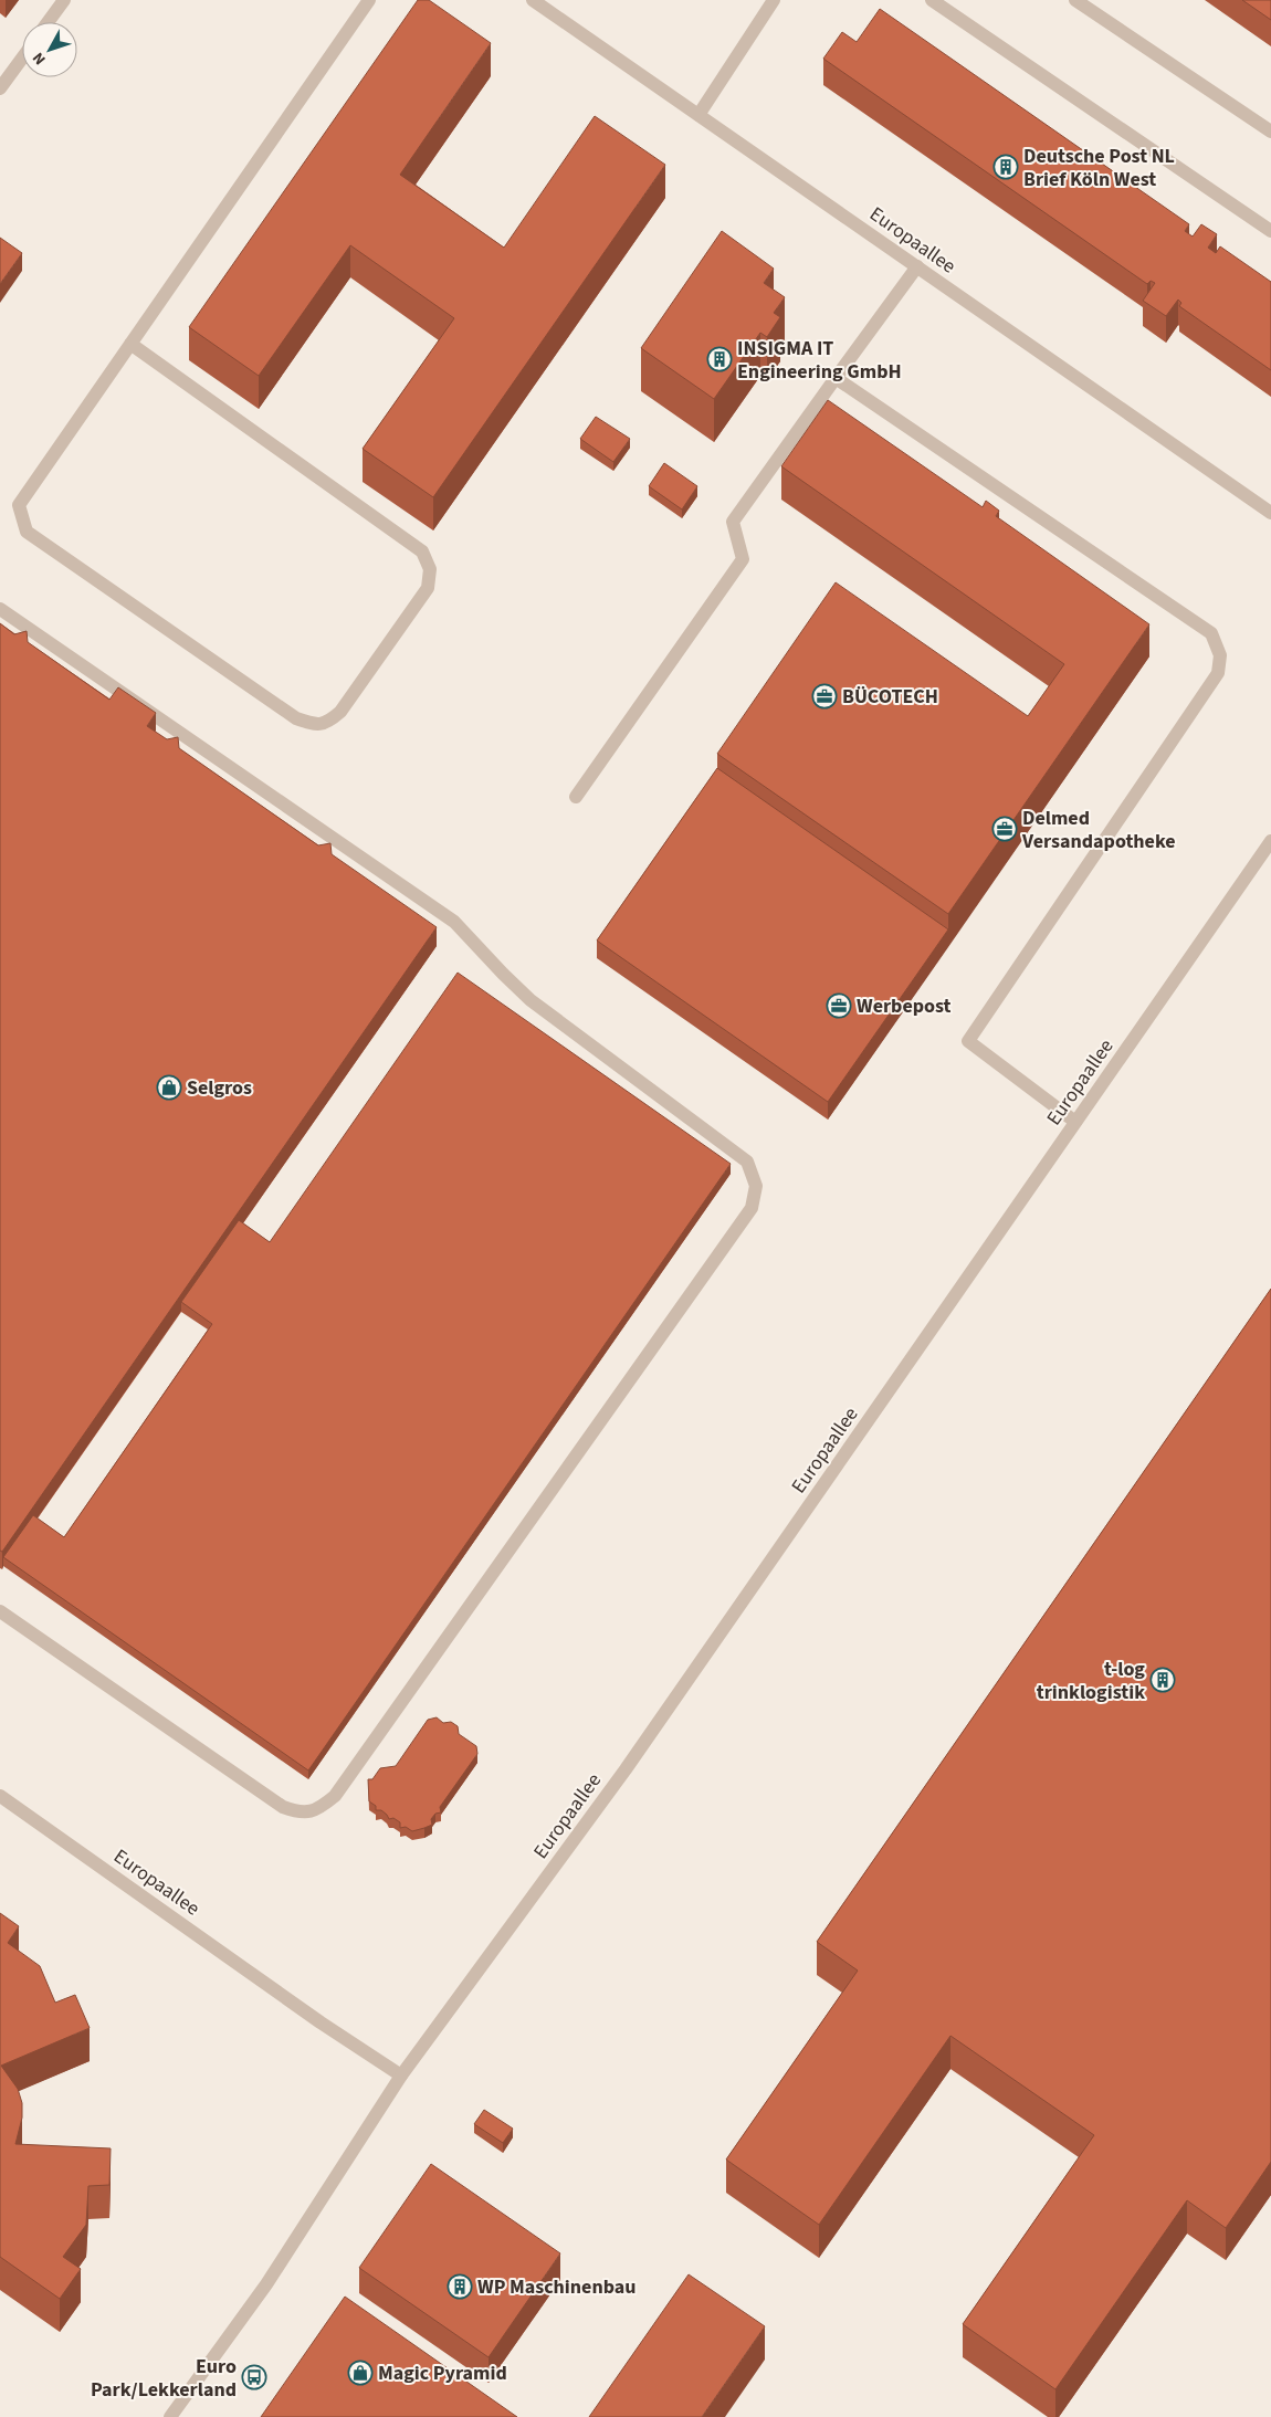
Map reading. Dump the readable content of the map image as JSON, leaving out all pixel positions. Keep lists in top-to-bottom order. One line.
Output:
{"streets":{"street":["Europaallee"]},"places":{"building":["Deutsche Post NL Brief Köln West","INSIGMA IT Engineering GmbH","t-log trinklogistik","WP Maschinenbau"],"office":["BÜCOTECH","Delmed Versandapotheke","Werbepost"],"shop":["Selgros","Magic Pyramid"],"bus stop":["Euro Park/Lekkerland"]},"north":"bottom left"}
